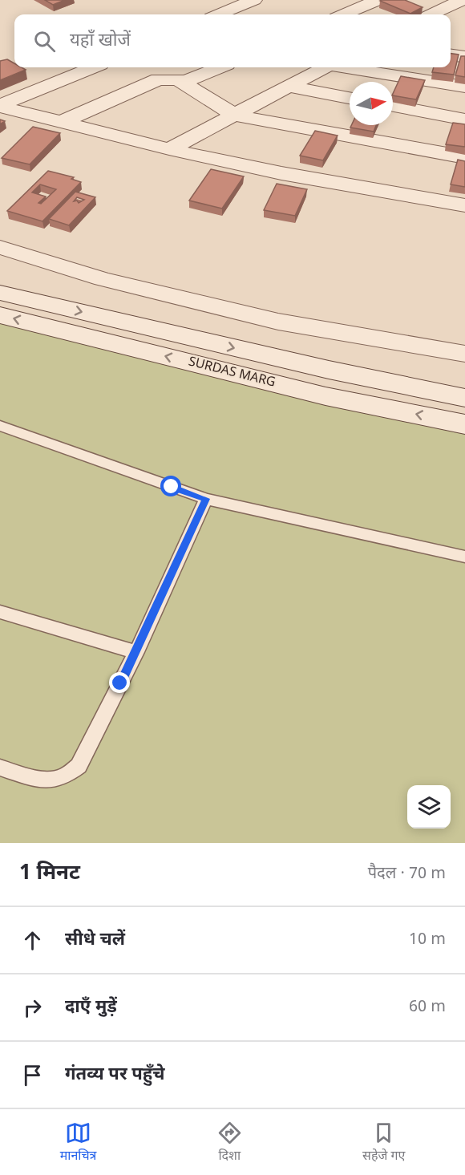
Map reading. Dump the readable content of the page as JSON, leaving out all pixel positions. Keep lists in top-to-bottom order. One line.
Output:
{"streets":{"street":["SURDAS MARG"]},"north":"right","page":{"search":"यहाँ खोजें","heading":["1 मिनट","पैदल · 70 m"],"list":[["सीधे चलें","10 m"],["दाएँ मुड़ें","60 m"],"गंतव्य पर पहुँचे"],"nav":["मानचित्र","दिशा","सहेजे गए"]}}
